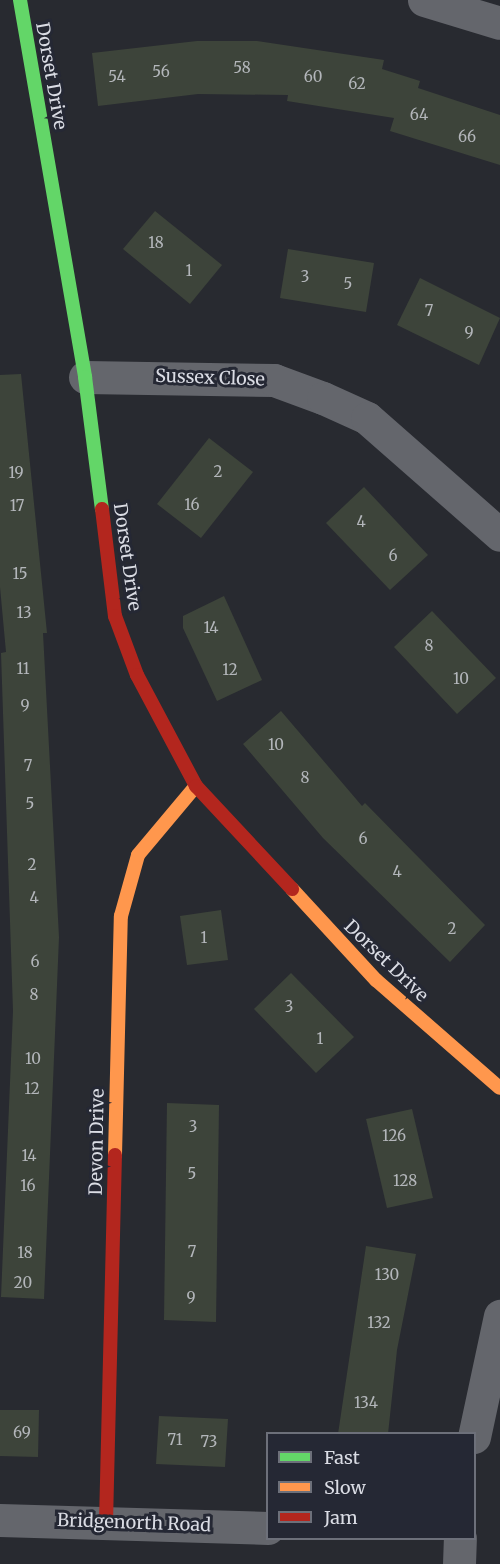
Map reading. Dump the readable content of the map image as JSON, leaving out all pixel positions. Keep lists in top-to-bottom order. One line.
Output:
{"streets":{"street":["Dorset Drive","Sussex Close","Devon Drive","Bridgenorth Road"]},"crossings":[["Dorset Drive","Sussex Close"],["Dorset Drive","Devon Drive"],["Devon Drive","Bridgenorth Road"]],"house_numbers":["58","56","54","60","62","64","66","18","1","3","5","7","9","2","19","16","17","4","6","15","13","14","8","11","12","10","9","10","7","8","5","6","2","4","4","2","1","6","8","3","1","10","12","3","126","14","5","128","16","7","18","130","20","9","132","134","69","71","73"],"legend":["Fast","Slow","Jam"]}
